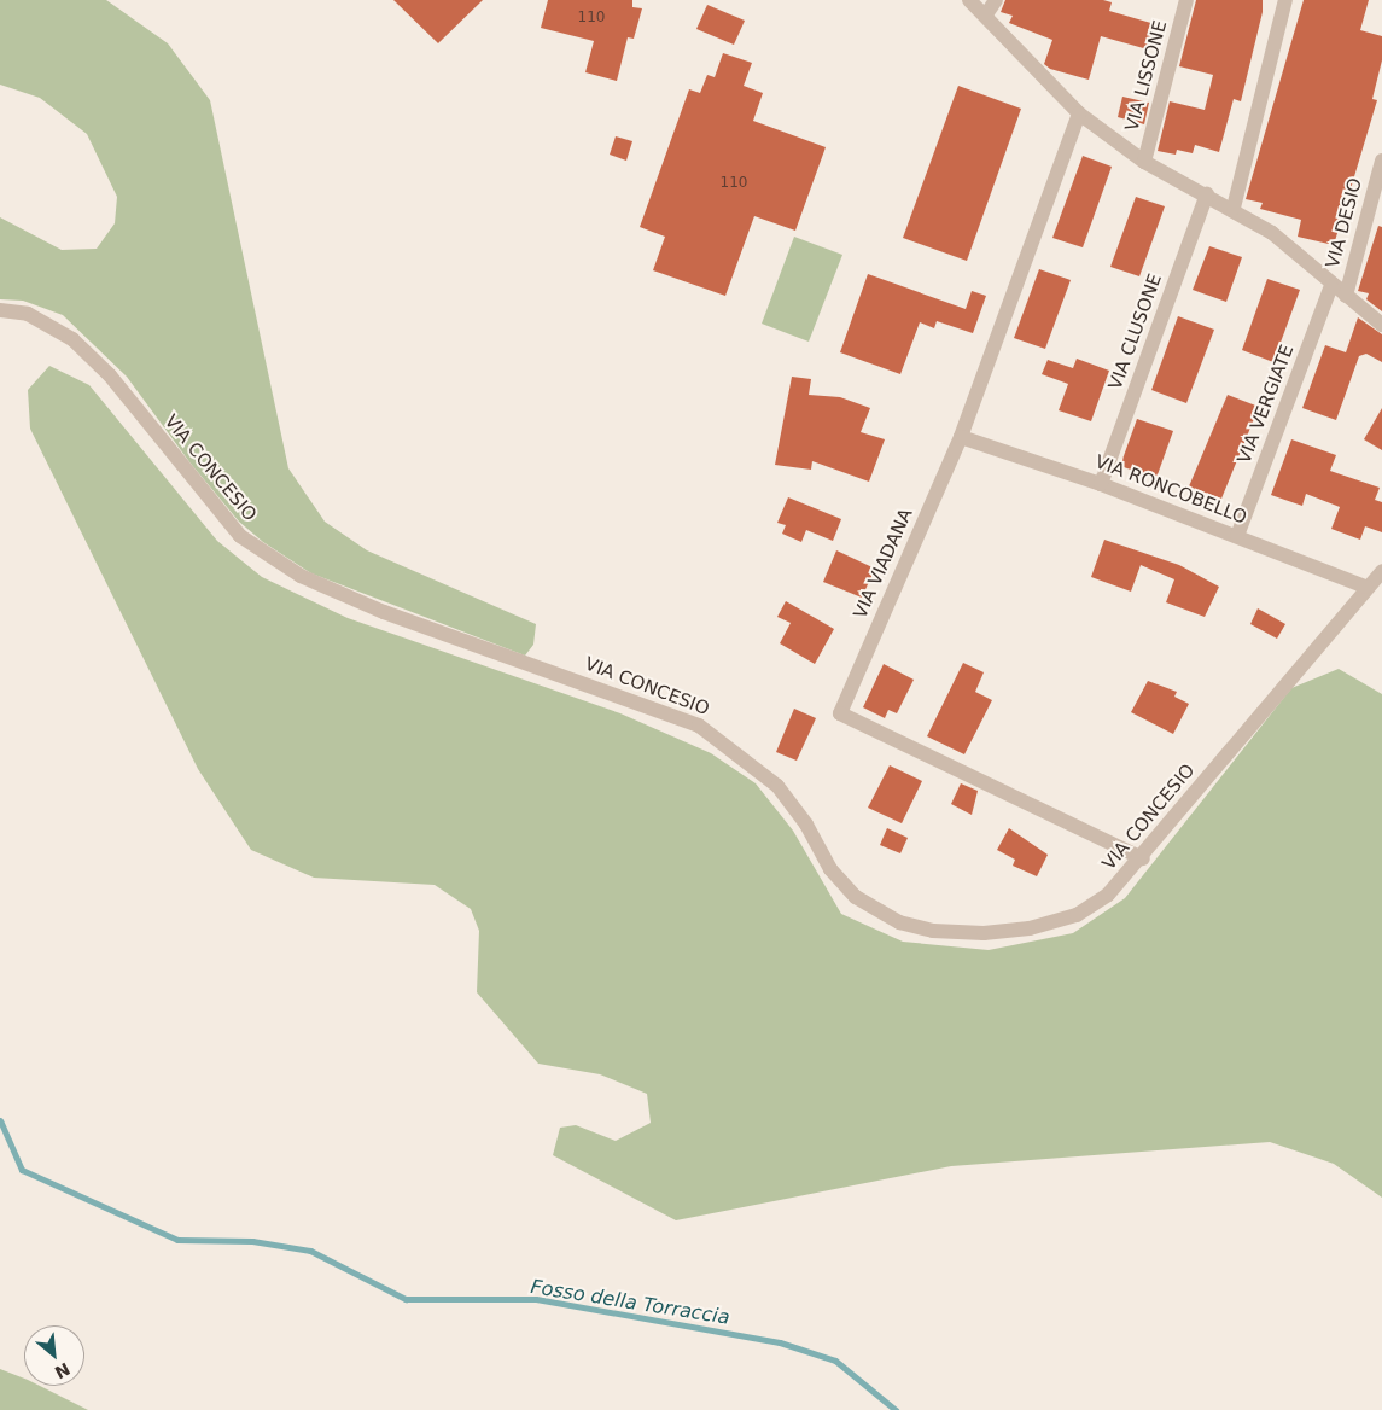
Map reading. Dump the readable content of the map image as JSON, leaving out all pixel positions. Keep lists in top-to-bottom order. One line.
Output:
{"streets":{"street":["VIA LISSONE","VIA DESIO","VIA CLUSONE","VIA VERGIATE","VIA CONCESIO","VIA RONCOBELLO","VIA VIADANA"]},"crossings":[["VIA CLUSONE","VIA RONCOBELLO"],["VIA VERGIATE","VIA RONCOBELLO"],["VIA CONCESIO","VIA RONCOBELLO"],["VIA CONCESIO","VIA VIADANA"],["VIA RONCOBELLO","VIA VIADANA"]],"water":["Fosso della Torraccia"],"house_numbers":["110","110"],"north":"bottom right"}
